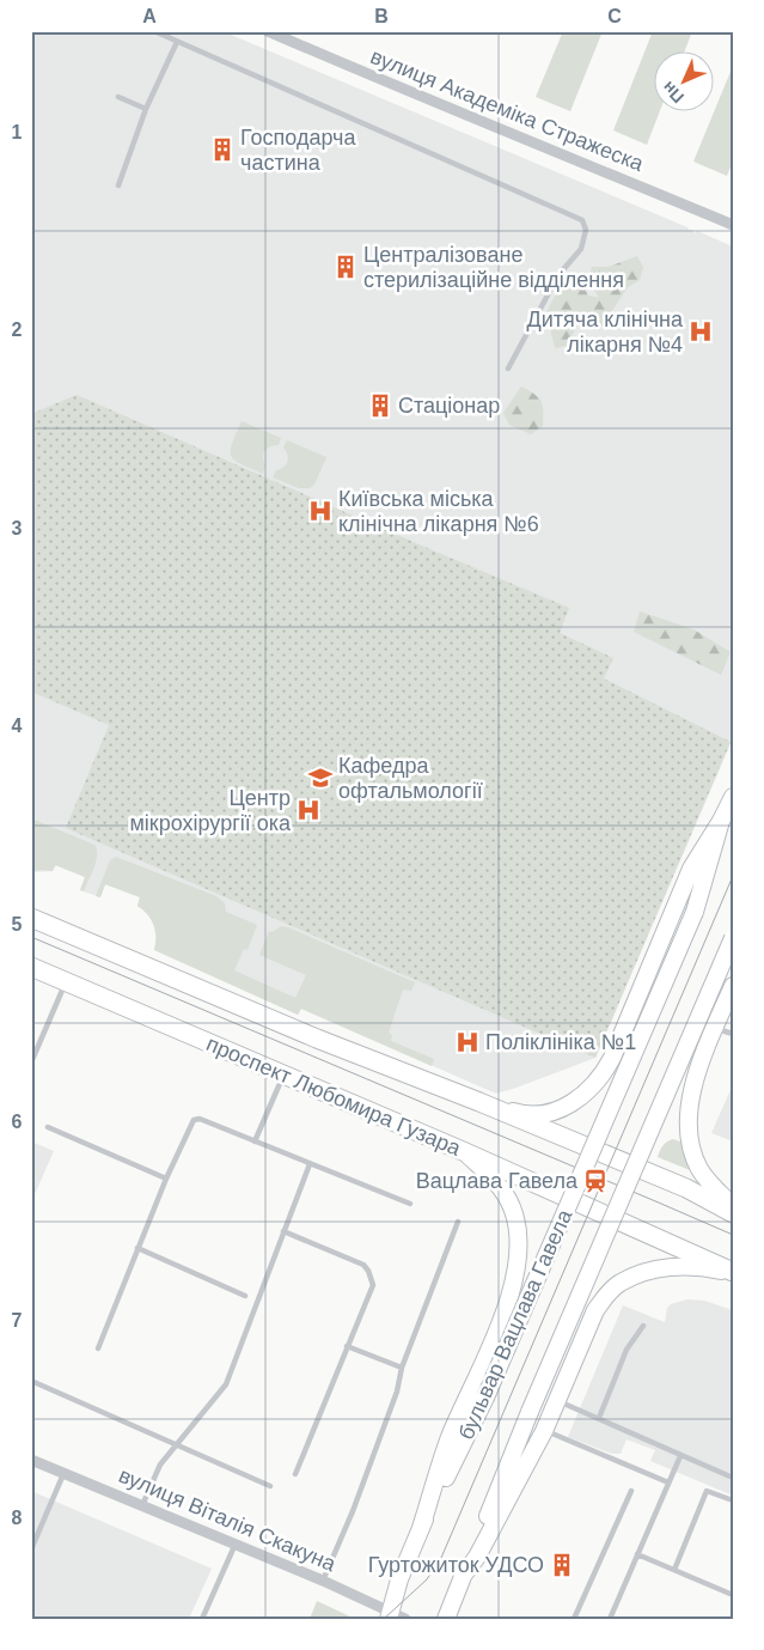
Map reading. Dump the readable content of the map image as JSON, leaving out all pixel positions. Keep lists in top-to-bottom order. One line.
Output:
{"streets":{"main road":["проспект Любомира Гузара","бульвар Вацлава Гавела"],"street":["вулиця Академіка Стражеска","вулиця Віталія Скакуна"]},"crossings":[["бульвар Вацлава Гавела","вулиця Віталія Скакуна"]],"places":{"building":["Господарча частина","Централізоване стерилізаційне відділення","Стаціонар","Гуртожиток УДСО"],"hospital":["Дитяча клінічна лікарня №4","Київська міська клінічна лікарня №6","Центр мікрохірургії ока","Поліклініка №1"],"school or university":["Кафедра офтальмології"],"station":["Вацлава Гавела"]},"north":"bottom left","grid":{"columns":["A","B","C"],"rows":["1","2","3","4","5","6","7","8"]}}
